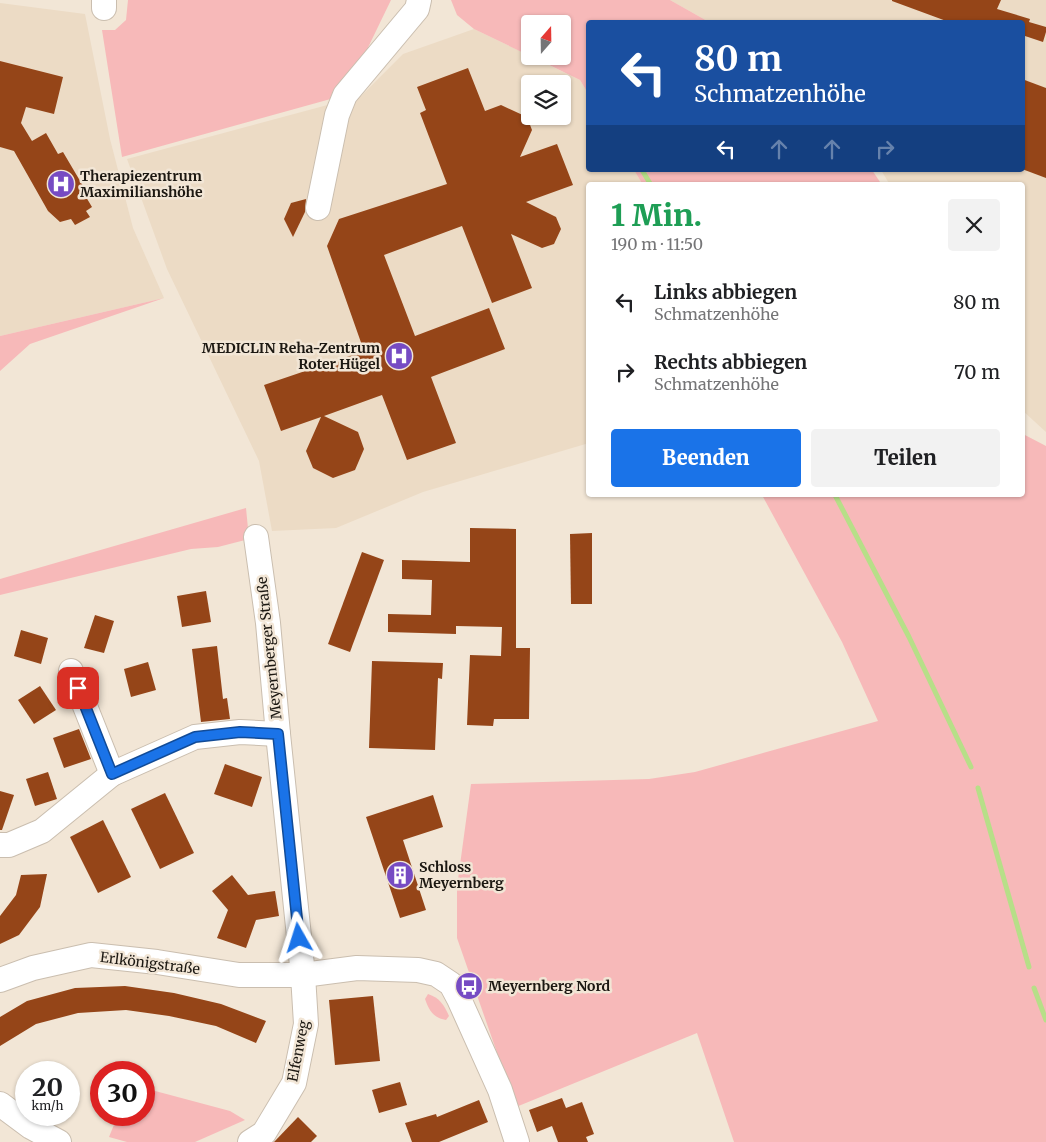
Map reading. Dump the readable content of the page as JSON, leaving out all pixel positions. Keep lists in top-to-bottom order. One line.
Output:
{"streets":{"street":["Meyernberger Straße","Erlkönigstraße","Elfenweg"]},"crossings":[["Meyernberger Straße","Erlkönigstraße"],["Meyernberger Straße","Elfenweg"],["Erlkönigstraße","Elfenweg"]],"places":{"hospital":["Therapiezentrum Maximilianshöhe","MEDICLIN Reha-Zentrum Roter Hügel"],"building":["Schloss Meyernberg"],"bus stop":["Meyernberg Nord"]},"north":"top","page":{"turn":["80 m","Schmatzenhöhe"],"heading":["1 Min.","190 m · 11:50"],"list":[{"name":"Links abbiegen","note":"Schmatzenhöhe","value":"80 m"},{"name":"Rechts abbiegen","note":"Schmatzenhöhe","value":"70 m"}],"buttons":["Beenden","Teilen"],"speed":"20 km/h","limit":"30"}}
